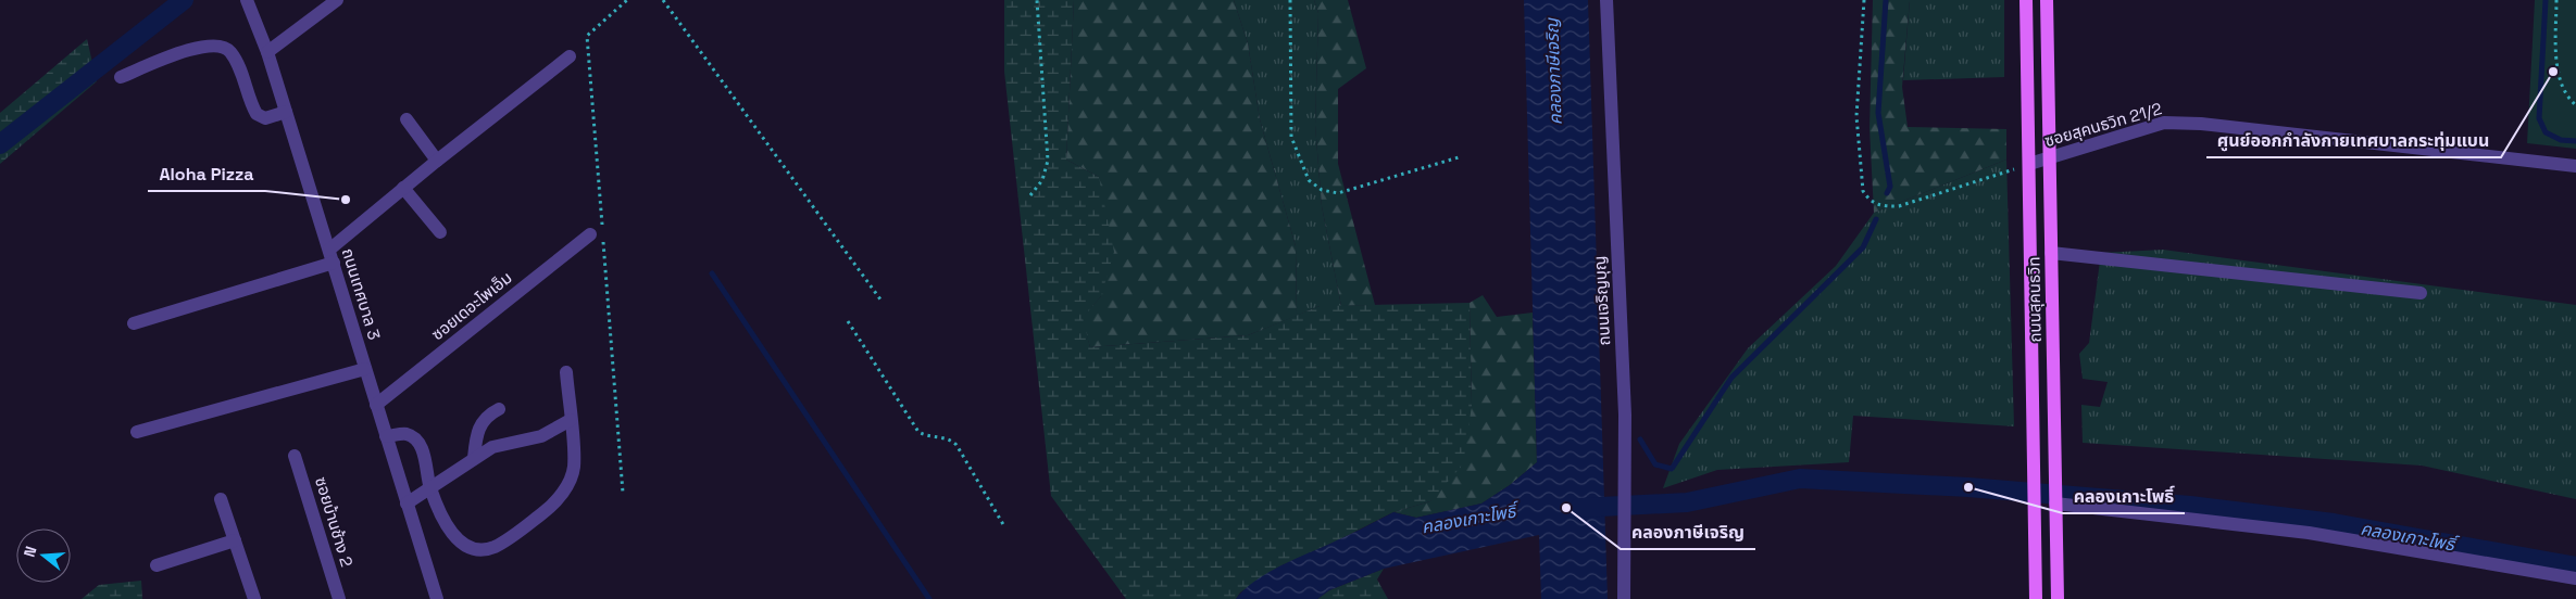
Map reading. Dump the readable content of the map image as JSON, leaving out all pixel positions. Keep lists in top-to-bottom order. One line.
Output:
{"streets":{"main road":["ถนนสุคนธวิท"],"street":["ซอยสุคนธวิท 21/2","ถนนเทศบาล 3","ถนนเจริญบุญ","ซอยเดอะโพเอ็ม","ซอยบ้านช้าง 2"]},"crossings":[["ซอยสุคนธวิท 21/2","ถนนสุคนธวิท"],["ถนนเทศบาล 3","ซอยเดอะโพเอ็ม"]],"water":["คลองภาษีเจริญ","คลองเกาะโพธิ์"],"places":["ศูนย์ออกกำลังกายเทศบาลกระทุ่มแบน","Aloha Pizza","คลองเกาะโพธิ์","คลองภาษีเจริญ"],"north":"left"}
